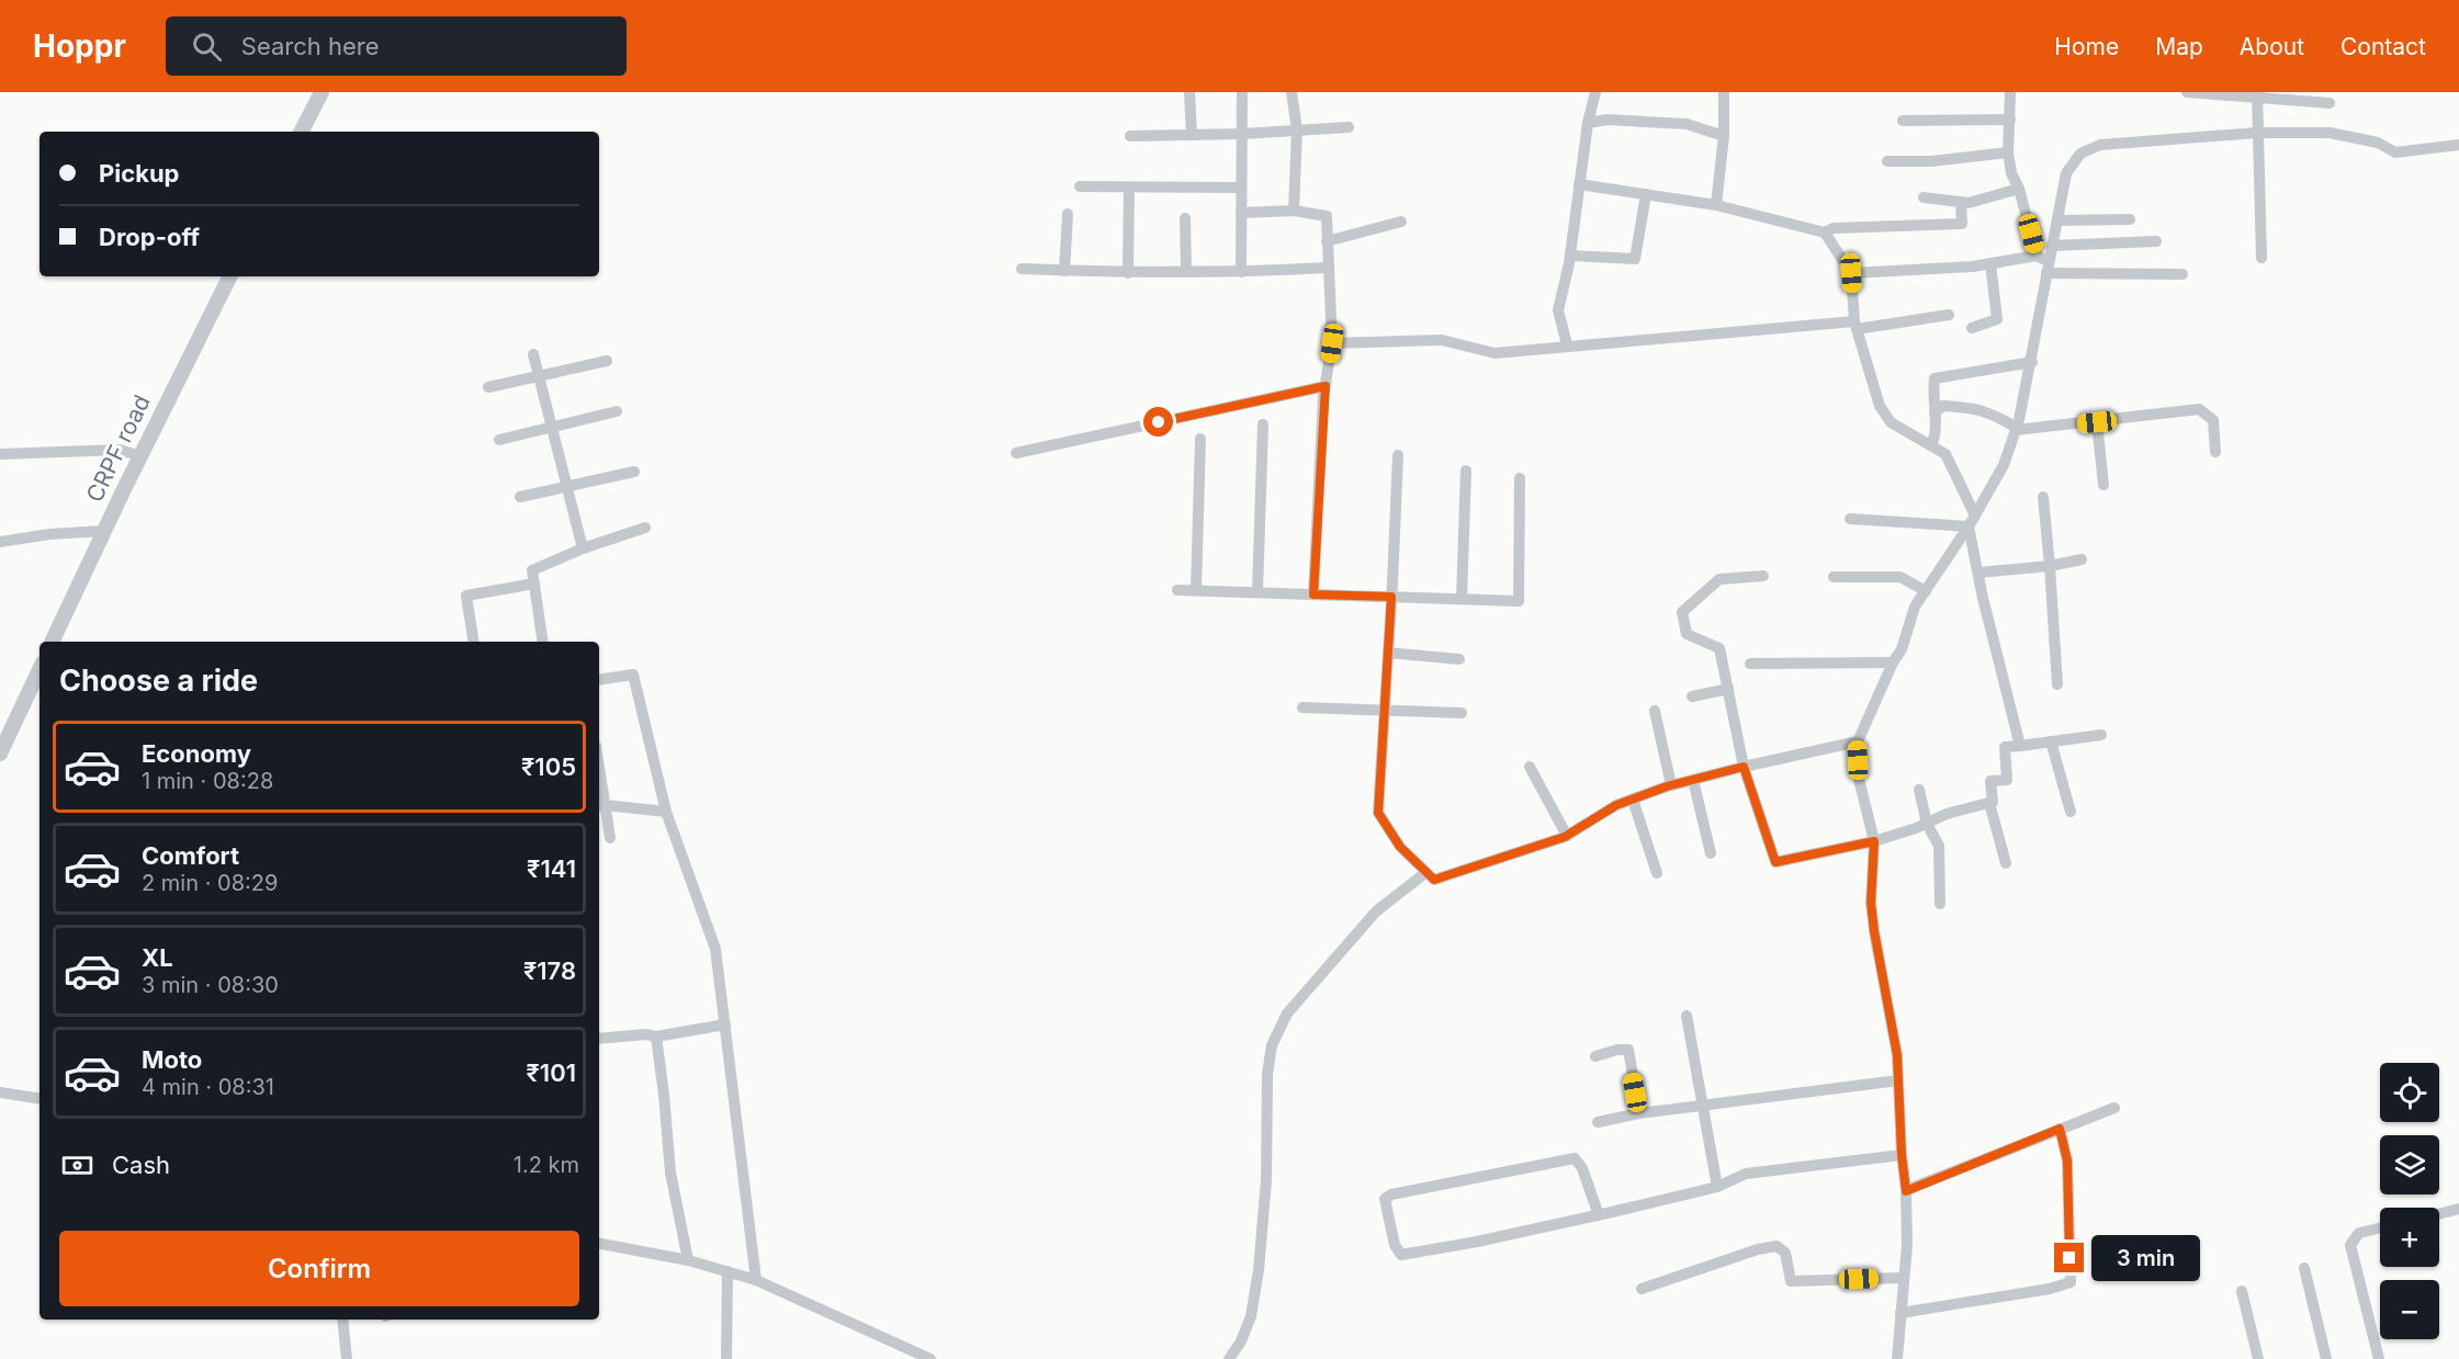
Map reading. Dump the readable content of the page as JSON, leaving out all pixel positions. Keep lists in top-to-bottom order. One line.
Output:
{"streets":{"street":["CRPF road"]},"page":{"header":"Hoppr","search":"Search here","nav":["Home","Map","About","Contact"],"banner":["Pickup","Drop-off"],"heading":"Choose a ride","list":[{"name":"Economy","note":"1 min · 08:28","value":"₹105"},{"name":"Comfort","note":"2 min · 08:29","value":"₹141"},{"name":"XL","note":"3 min · 08:30","value":"₹178"},{"name":"Moto","note":"4 min · 08:31","value":"₹101"}],"map_buttons":["+","−"],"pay":["Cash","1.2 km"],"buttons":"Confirm","bubble":"3 min"}}
